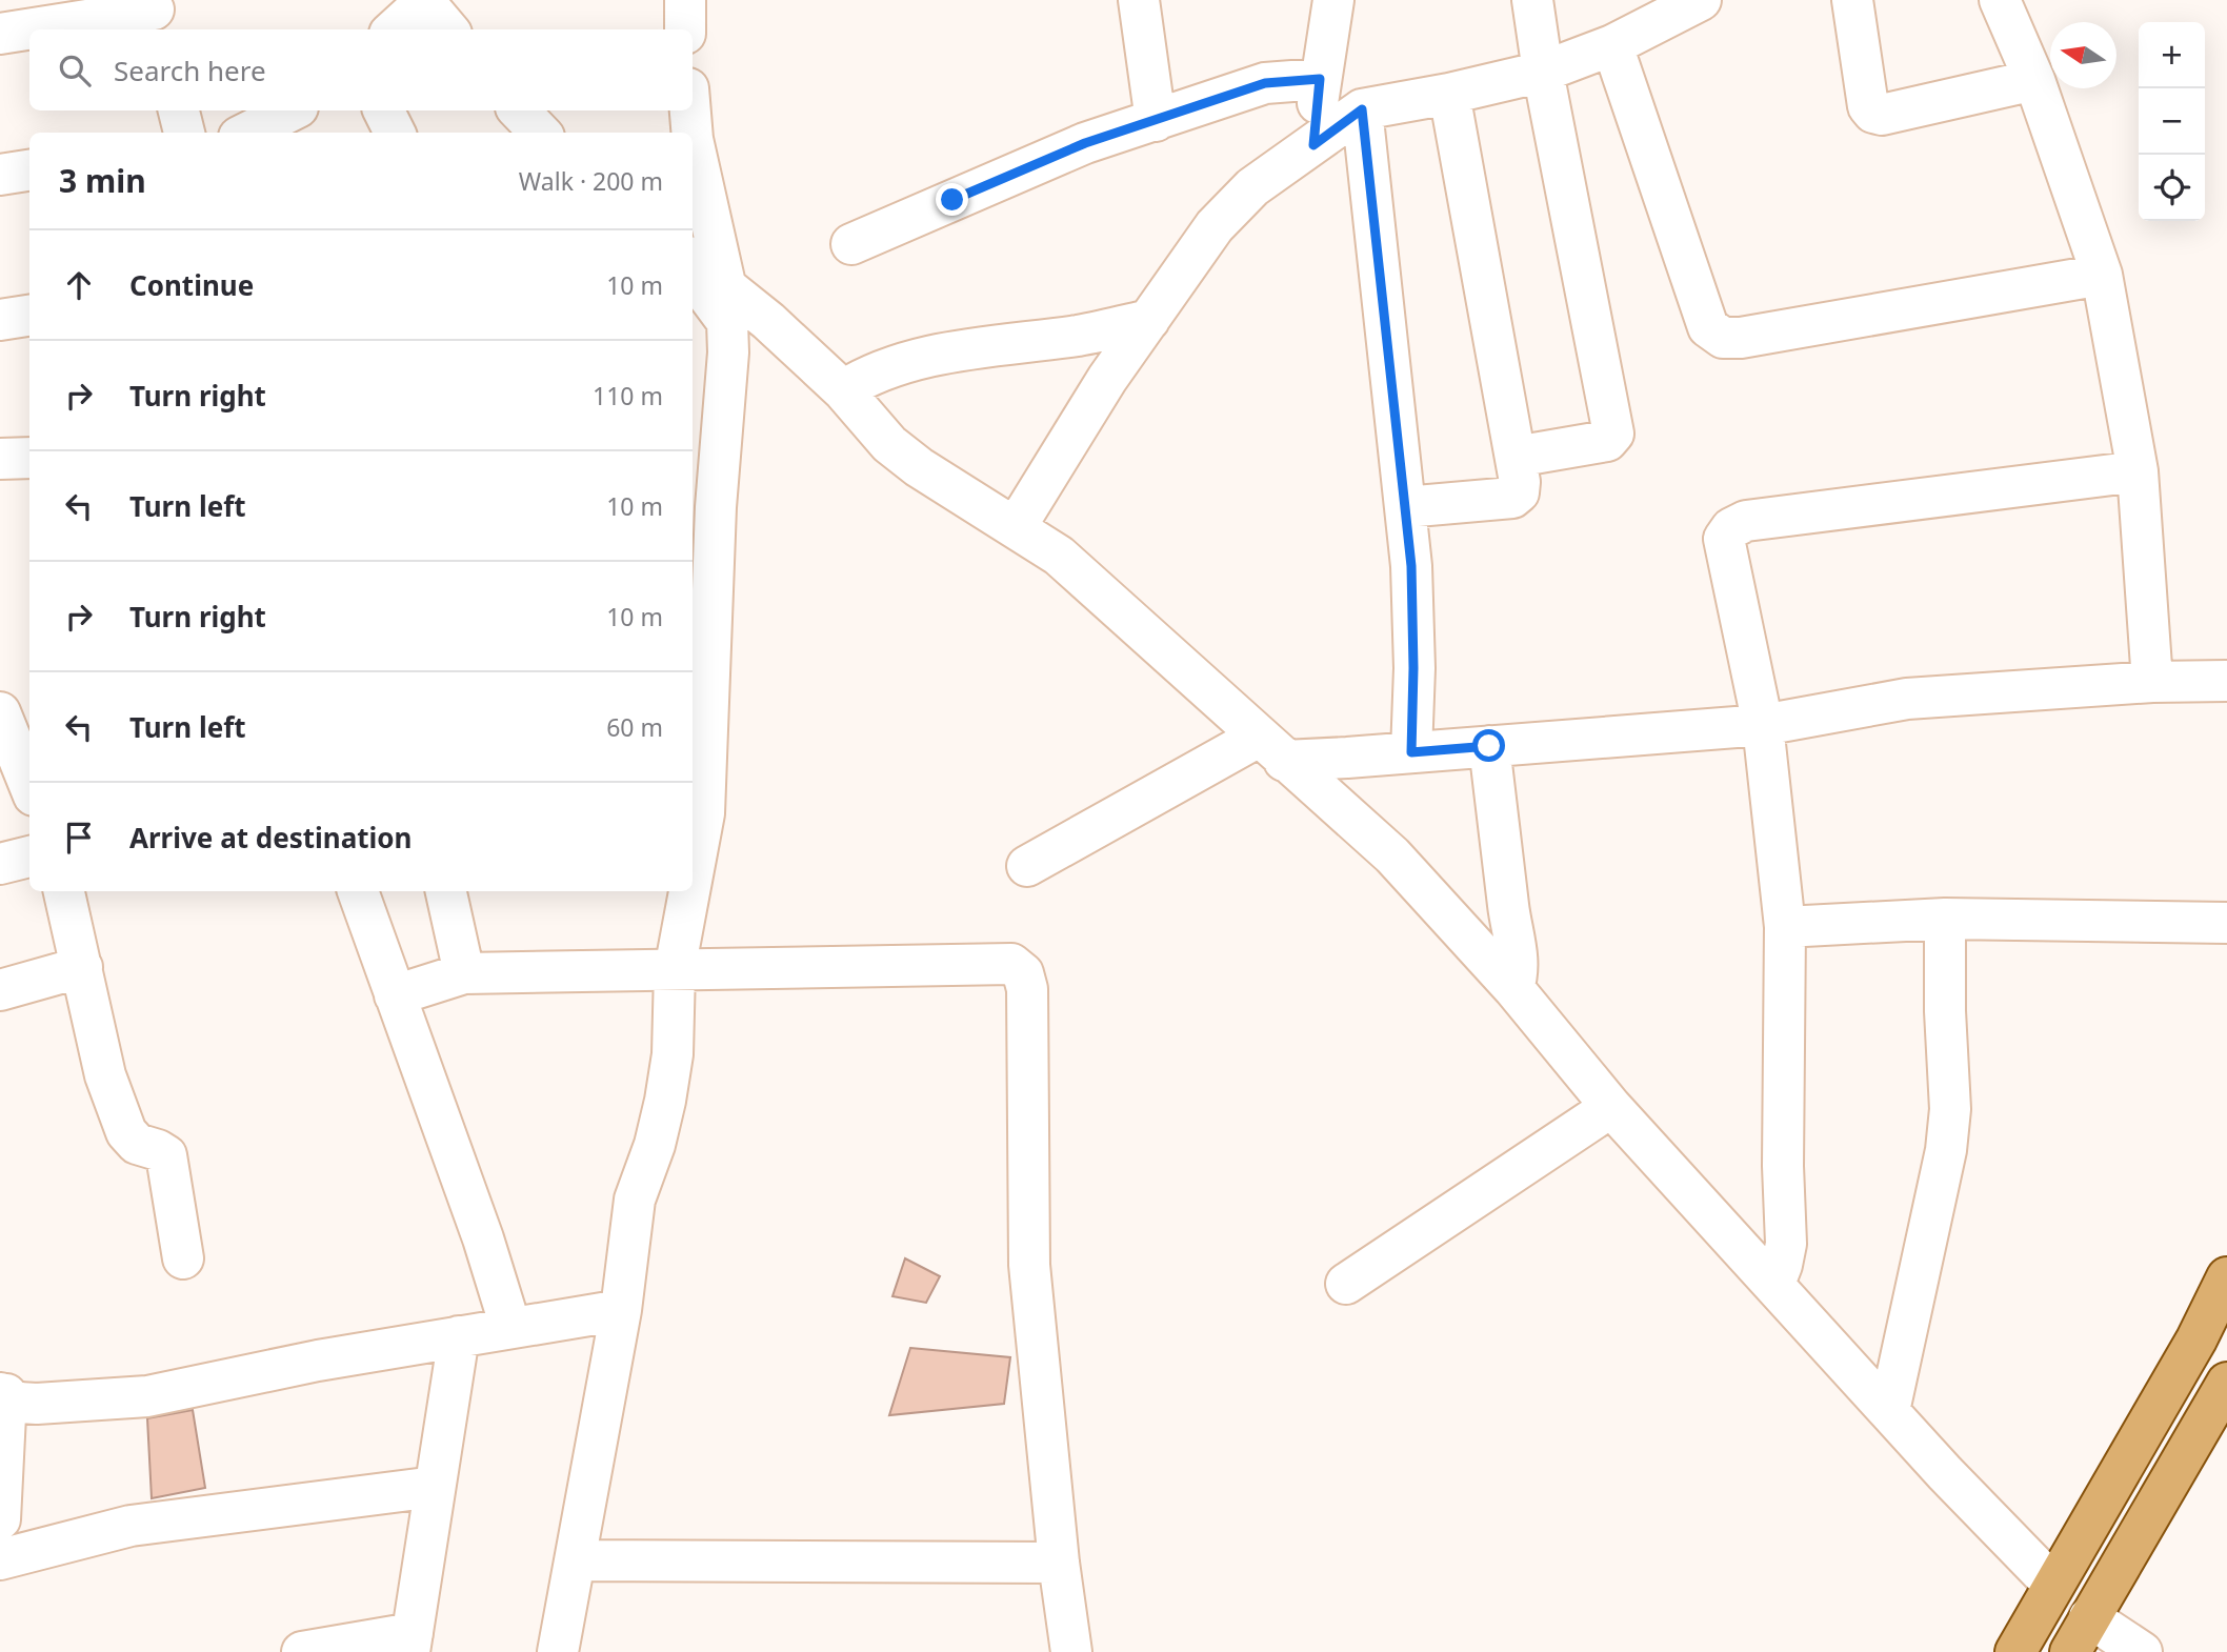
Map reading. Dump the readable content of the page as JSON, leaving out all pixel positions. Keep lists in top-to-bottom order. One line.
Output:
{"north":"left","page":{"map_buttons":["+","−"],"search":"Search here","heading":["3 min","Walk · 200 m"],"list":[["Continue","10 m"],["Turn right","110 m"],["Turn left","10 m"],["Turn right","10 m"],["Turn left","60 m"],"Arrive at destination"]}}
